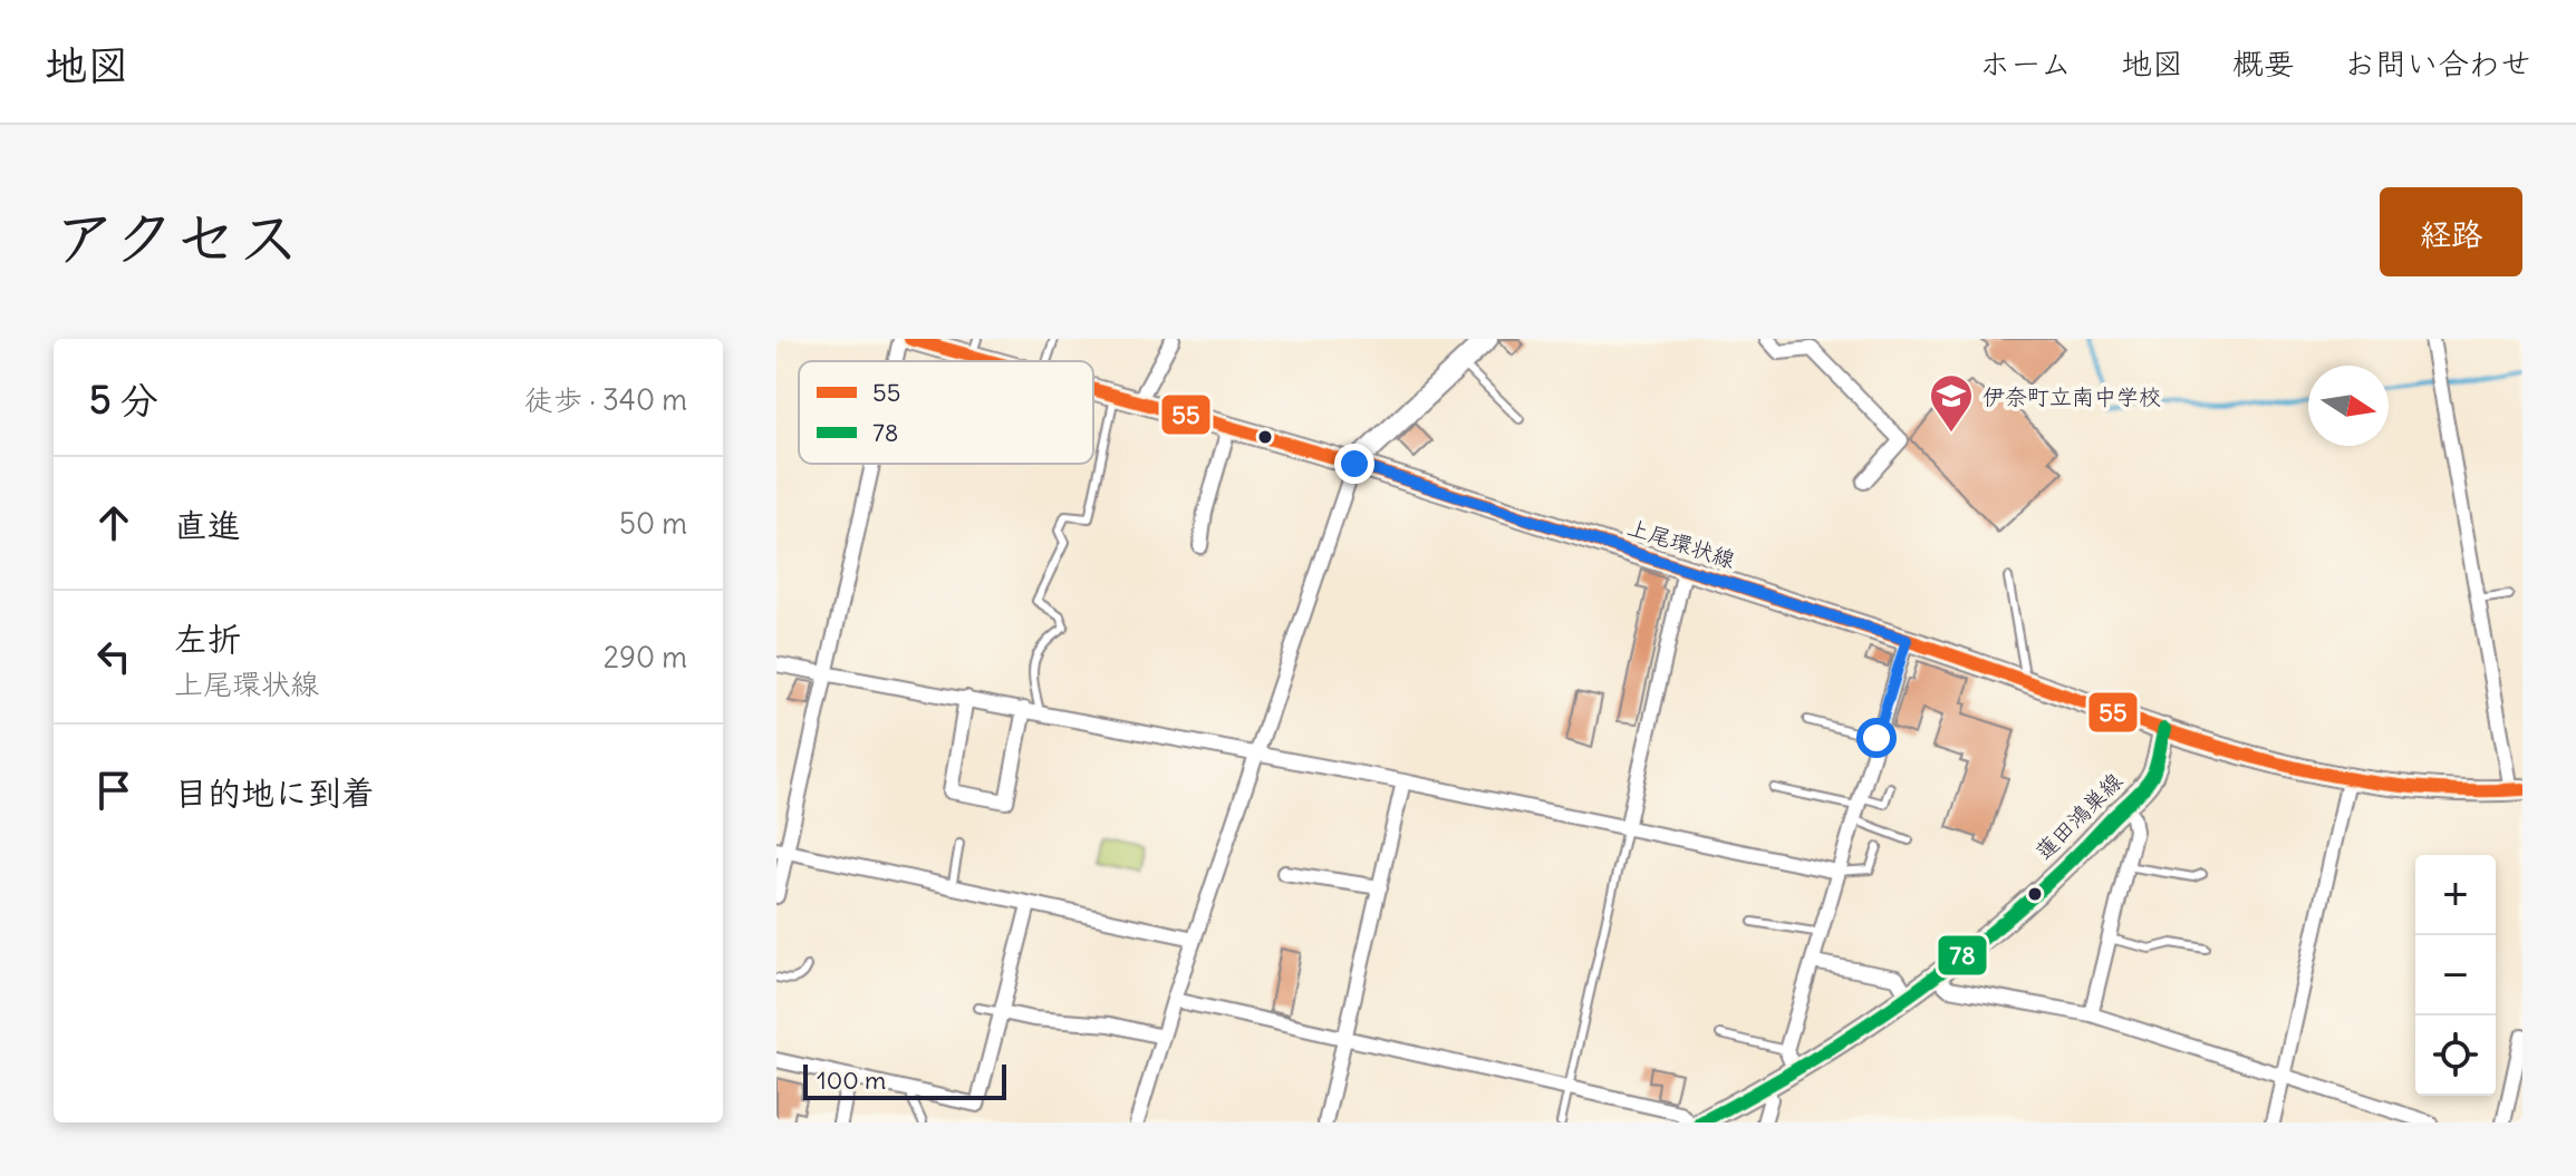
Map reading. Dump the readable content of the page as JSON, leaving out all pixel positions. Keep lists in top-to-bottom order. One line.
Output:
{"streets":{"main road":["上尾環状線","蓮田鴻巣線"]},"crossings":[["上尾環状線","蓮田鴻巣線"]],"places":{"school or university":["伊奈町立南中学校"]},"lines":["transit line 55","transit line 78"],"legend":["55","78"],"scale_bar":"100 m","north":"right","page":{"header":"地図","nav":["ホーム","地図","概要","お問い合わせ"],"title":"アクセス","buttons":"経路","heading":["5 分","徒歩 · 340 m"],"list":[["直進","50 m"],["左折","上尾環状線","290 m"],"目的地に到着"],"map_buttons":["+","−"],"scale":"100 m"}}
